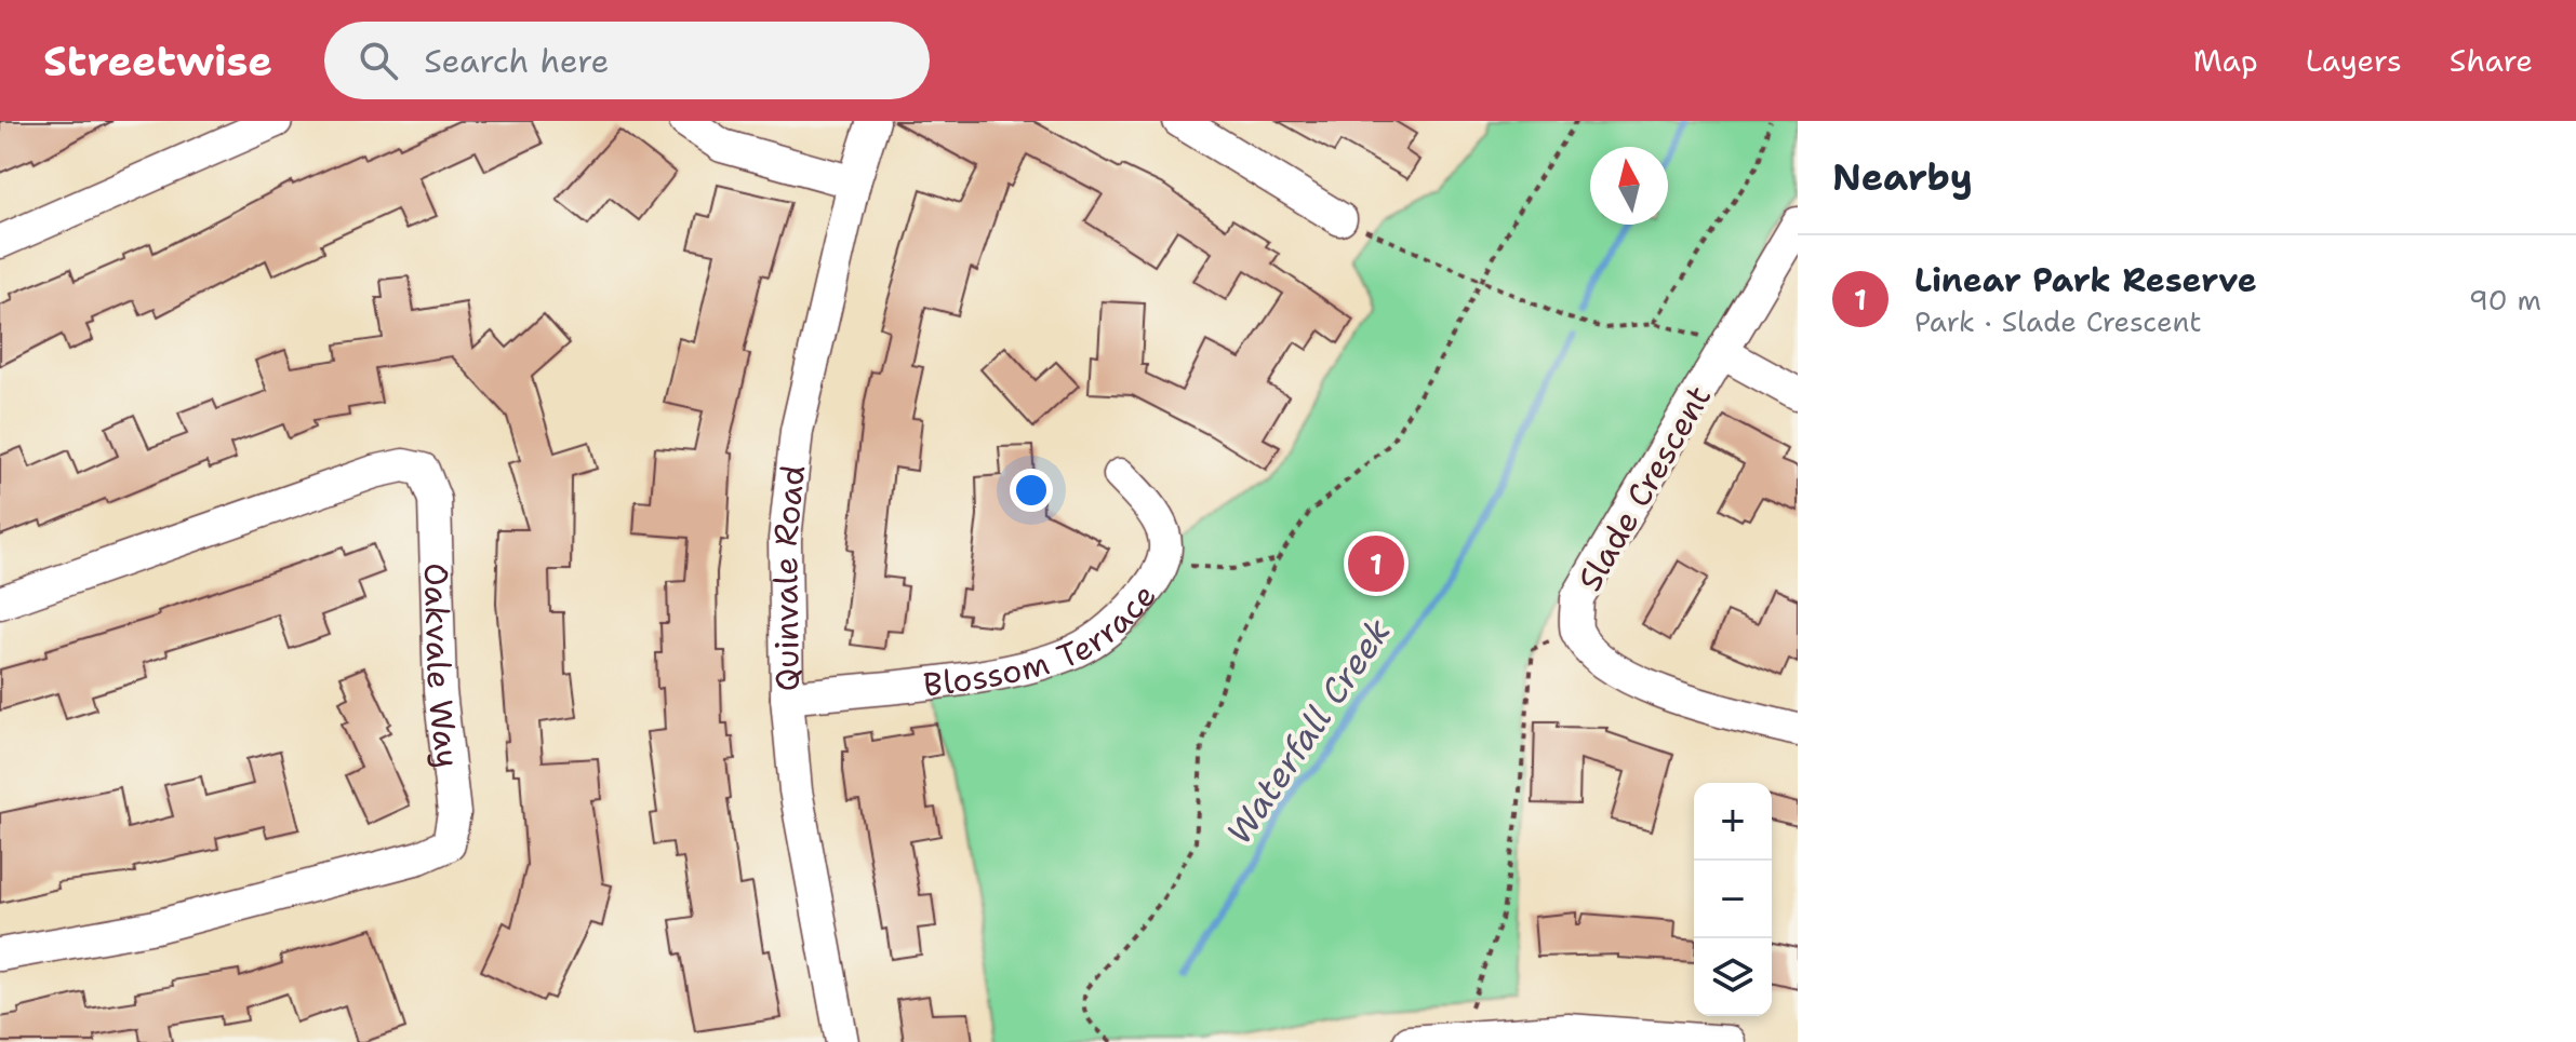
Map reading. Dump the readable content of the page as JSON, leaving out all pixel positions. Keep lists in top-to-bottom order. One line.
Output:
{"streets":{"street":["Slade Crescent","Quinvale Road","Blossom Terrace","Oakvale Way"]},"crossings":[["Quinvale Road","Blossom Terrace"]],"water":["Waterfall Creek"],"north":"top","page":{"header":"Streetwise","search":"Search here","nav":["Map","Layers","Share"],"heading":"Nearby","list":[{"mark":"1","name":"Linear Park Reserve","note":"Park · Slade Crescent","value":"90 m"}],"pins":"1","map_buttons":["+","−"]}}
